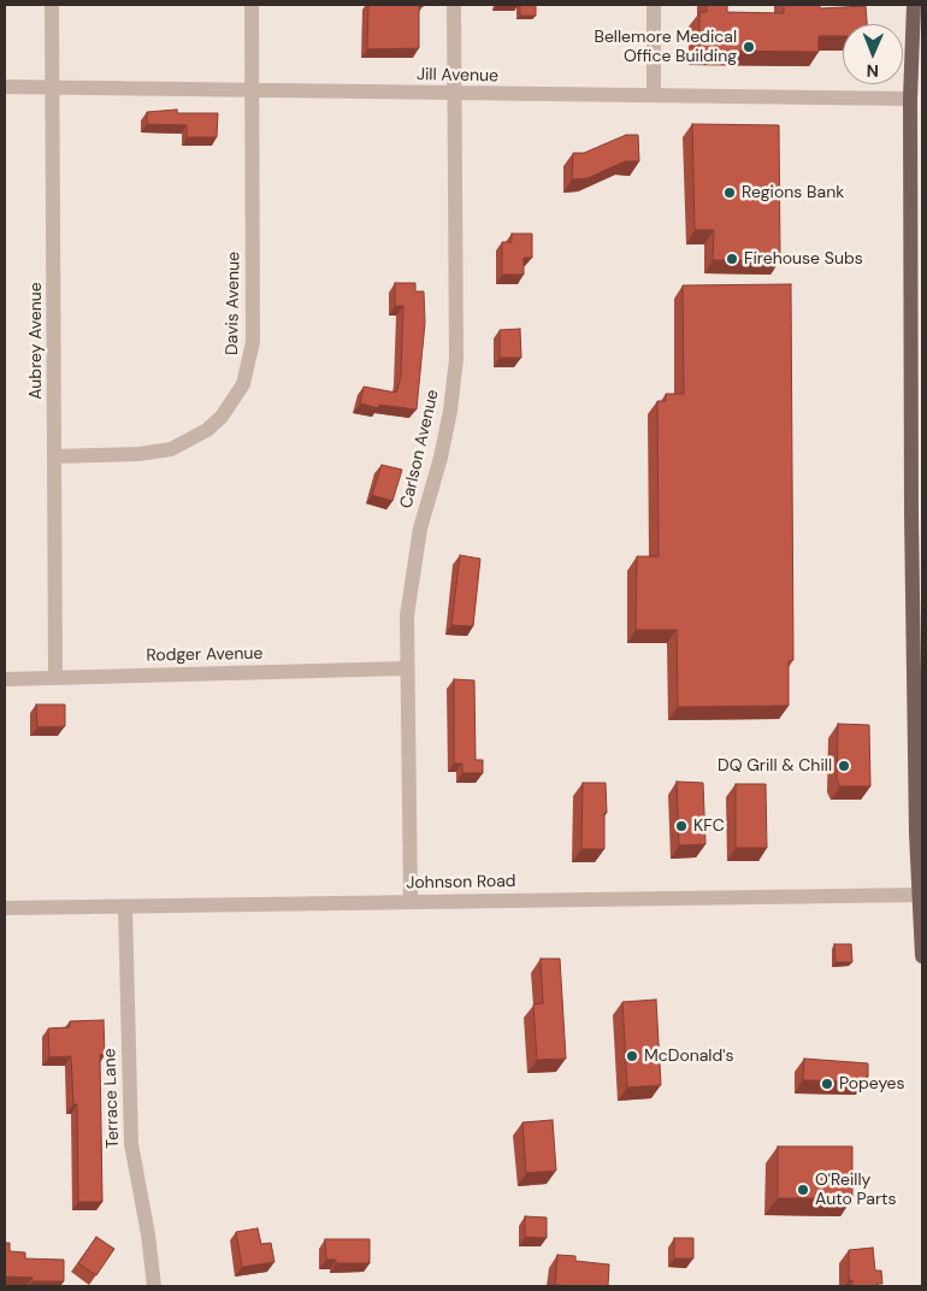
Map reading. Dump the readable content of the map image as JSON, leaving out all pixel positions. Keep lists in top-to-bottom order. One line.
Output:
{"streets":{"street":["Jill Avenue","Davis Avenue","Aubrey Avenue","Carlson Avenue","Rodger Avenue","Johnson Road","Terrace Lane"]},"crossings":[["Jill Avenue","Davis Avenue"],["Jill Avenue","Aubrey Avenue"],["Jill Avenue","Carlson Avenue"],["Davis Avenue","Aubrey Avenue"],["Aubrey Avenue","Rodger Avenue"],["Carlson Avenue","Rodger Avenue"],["Carlson Avenue","Johnson Road"],["Johnson Road","Terrace Lane"]],"places":["Bellemore Medical Office Building","Regions Bank","Firehouse Subs","DQ Grill & Chill","KFC","McDonald's","Popeyes","O'Reilly Auto Parts"],"north":"bottom"}
